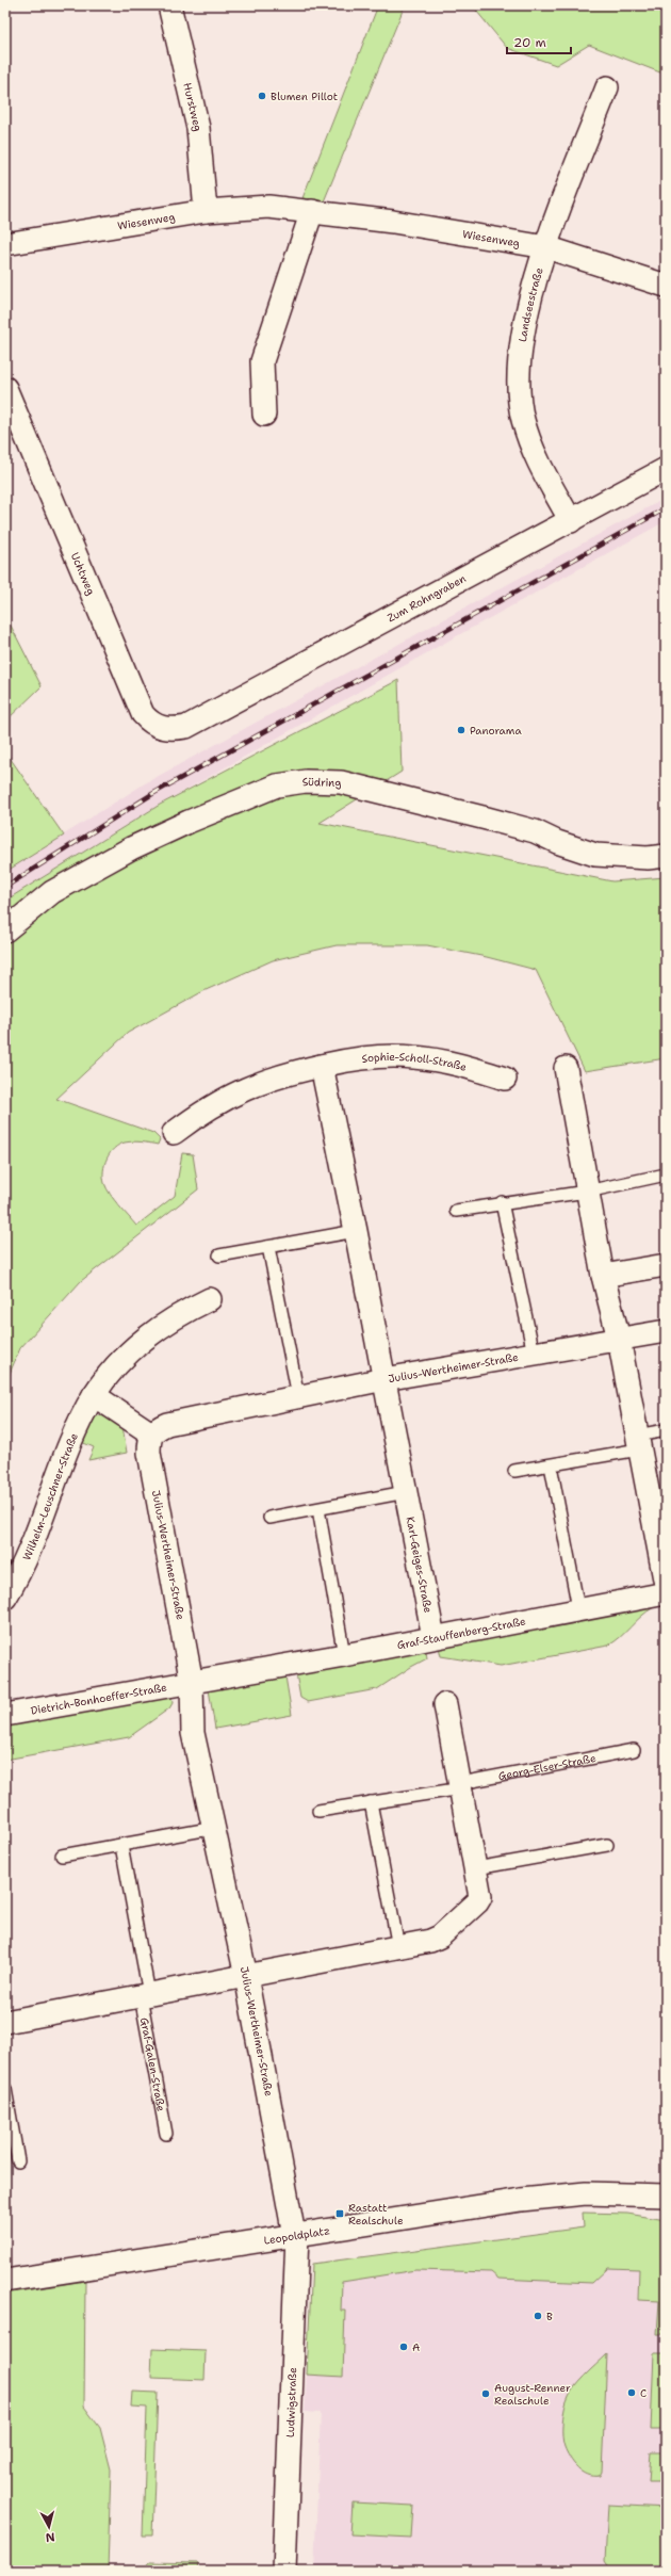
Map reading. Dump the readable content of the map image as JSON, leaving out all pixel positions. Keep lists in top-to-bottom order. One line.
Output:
{"streets":{"street":["Hurstweg","Wiesenweg","Landseestraße","Uchtweg","Zum Rohngraben","Südring","Sophie-Scholl-Straße","Julius-Wertheimer-Straße","Wilhelm-Leuschner-Straße","Karl-Geiges-Straße","Graf-Stauffenberg-Straße","Dietrich-Bonhoeffer-Straße","Leopoldplatz","Ludwigstraße"],"lane":["Georg-Elser-Straße","Graf-Galen-Straße"]},"crossings":[["Hurstweg","Wiesenweg"],["Wiesenweg","Landseestraße"],["Landseestraße","Zum Rohngraben"],["Uchtweg","Zum Rohngraben"],["Julius-Wertheimer-Straße","Karl-Geiges-Straße"],["Julius-Wertheimer-Straße","Graf-Stauffenberg-Straße"],["Julius-Wertheimer-Straße","Dietrich-Bonhoeffer-Straße"],["Julius-Wertheimer-Straße","Leopoldplatz"],["Julius-Wertheimer-Straße","Ludwigstraße"],["Karl-Geiges-Straße","Graf-Stauffenberg-Straße"],["Graf-Stauffenberg-Straße","Dietrich-Bonhoeffer-Straße"],["Leopoldplatz","Ludwigstraße"]],"places":{"other":["Blumen Pillot","Panorama","B","A","C","August-Renner Realschule"],"transit":["Rastatt Realschule"]},"scale_bar":"20 m","north":"bottom"}
